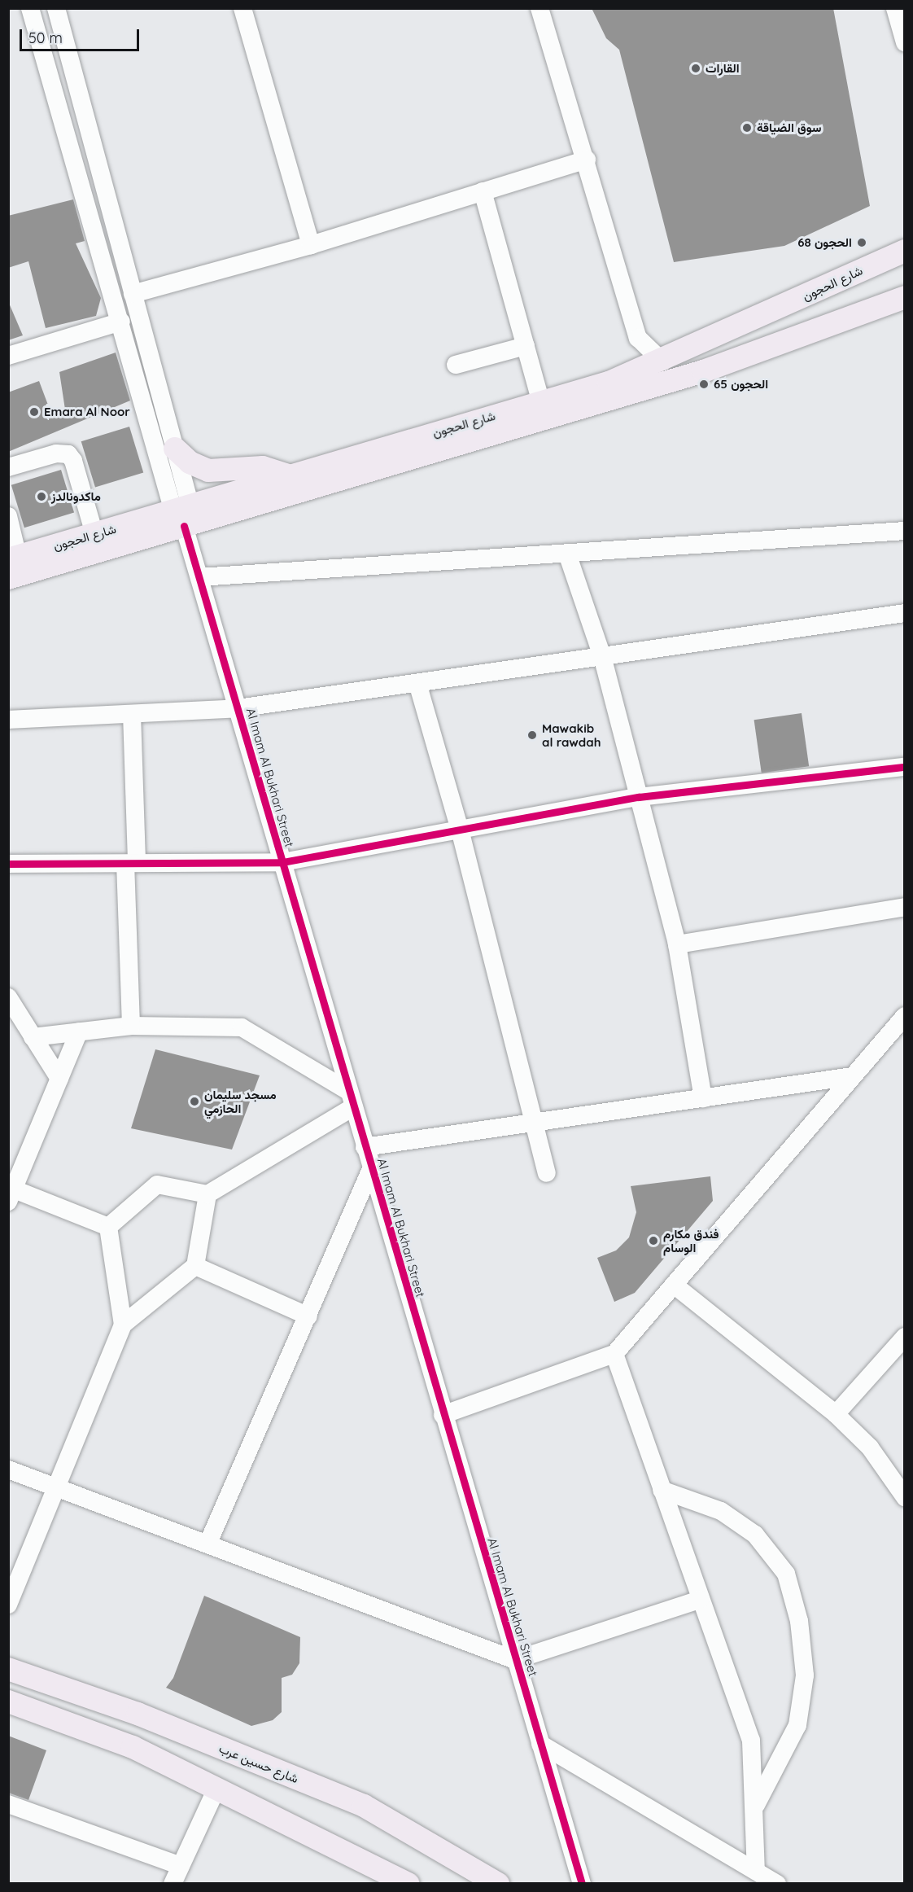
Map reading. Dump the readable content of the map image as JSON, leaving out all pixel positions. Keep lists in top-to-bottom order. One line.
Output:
{"streets":{"main road":["شارع الحجون","شارع حسين عرب"],"street":["Al Imam Al Bukhari Street"]},"crossings":[["شارع الحجون","Al Imam Al Bukhari Street"]],"places":["القارات","سوق الضياقة","الحجون 68","الحجون 65","Emara Al Noor","ماكدونالدز","Mawakib al rawdah","مسجد سليمان الحازمي","فندق مكارم الوسام"],"scale_bar":"50 m"}
